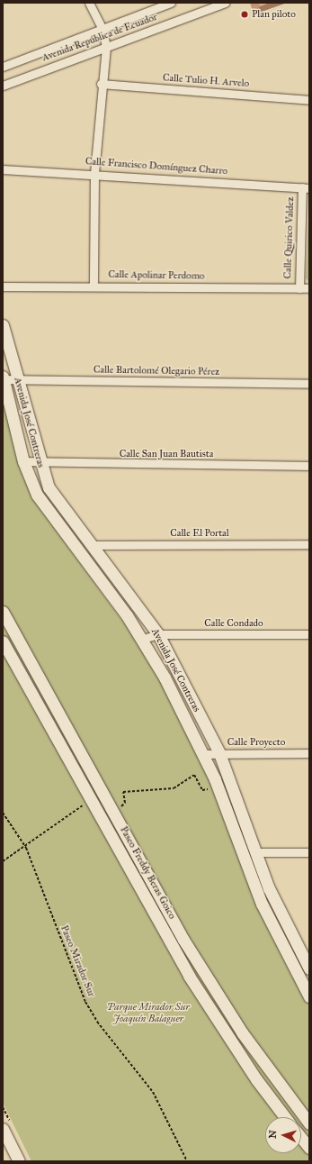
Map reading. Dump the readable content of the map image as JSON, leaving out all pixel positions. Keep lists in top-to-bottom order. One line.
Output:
{"streets":{"main road":["Avenida José Contreras","Paseo Freddy Beras Goico"],"street":["Avenida República de Ecuador","Calle Tulio H. Arvelo","Calle Francisco Domínguez Charro","Calle Quirico Valdez","Calle Apolinar Perdomo","Calle Bartolomé Olegario Pérez","Calle San Juan Bautista","Calle El Portal","Calle Condado","Calle Proyecto"],"path":["Paseo Mirador Sur"]},"crossings":[["Calle Francisco Domínguez Charro","Calle Quirico Valdez"],["Calle Quirico Valdez","Calle Apolinar Perdomo"],["Calle Bartolomé Olegario Pérez","Avenida José Contreras"],["Avenida José Contreras","Calle San Juan Bautista"],["Avenida José Contreras","Calle El Portal"],["Avenida José Contreras","Calle Condado"],["Avenida José Contreras","Calle Proyecto"]],"parks":["Parque Mirador Sur Joaquín Balaguer"],"places":["Plan piloto"],"north":"left"}
